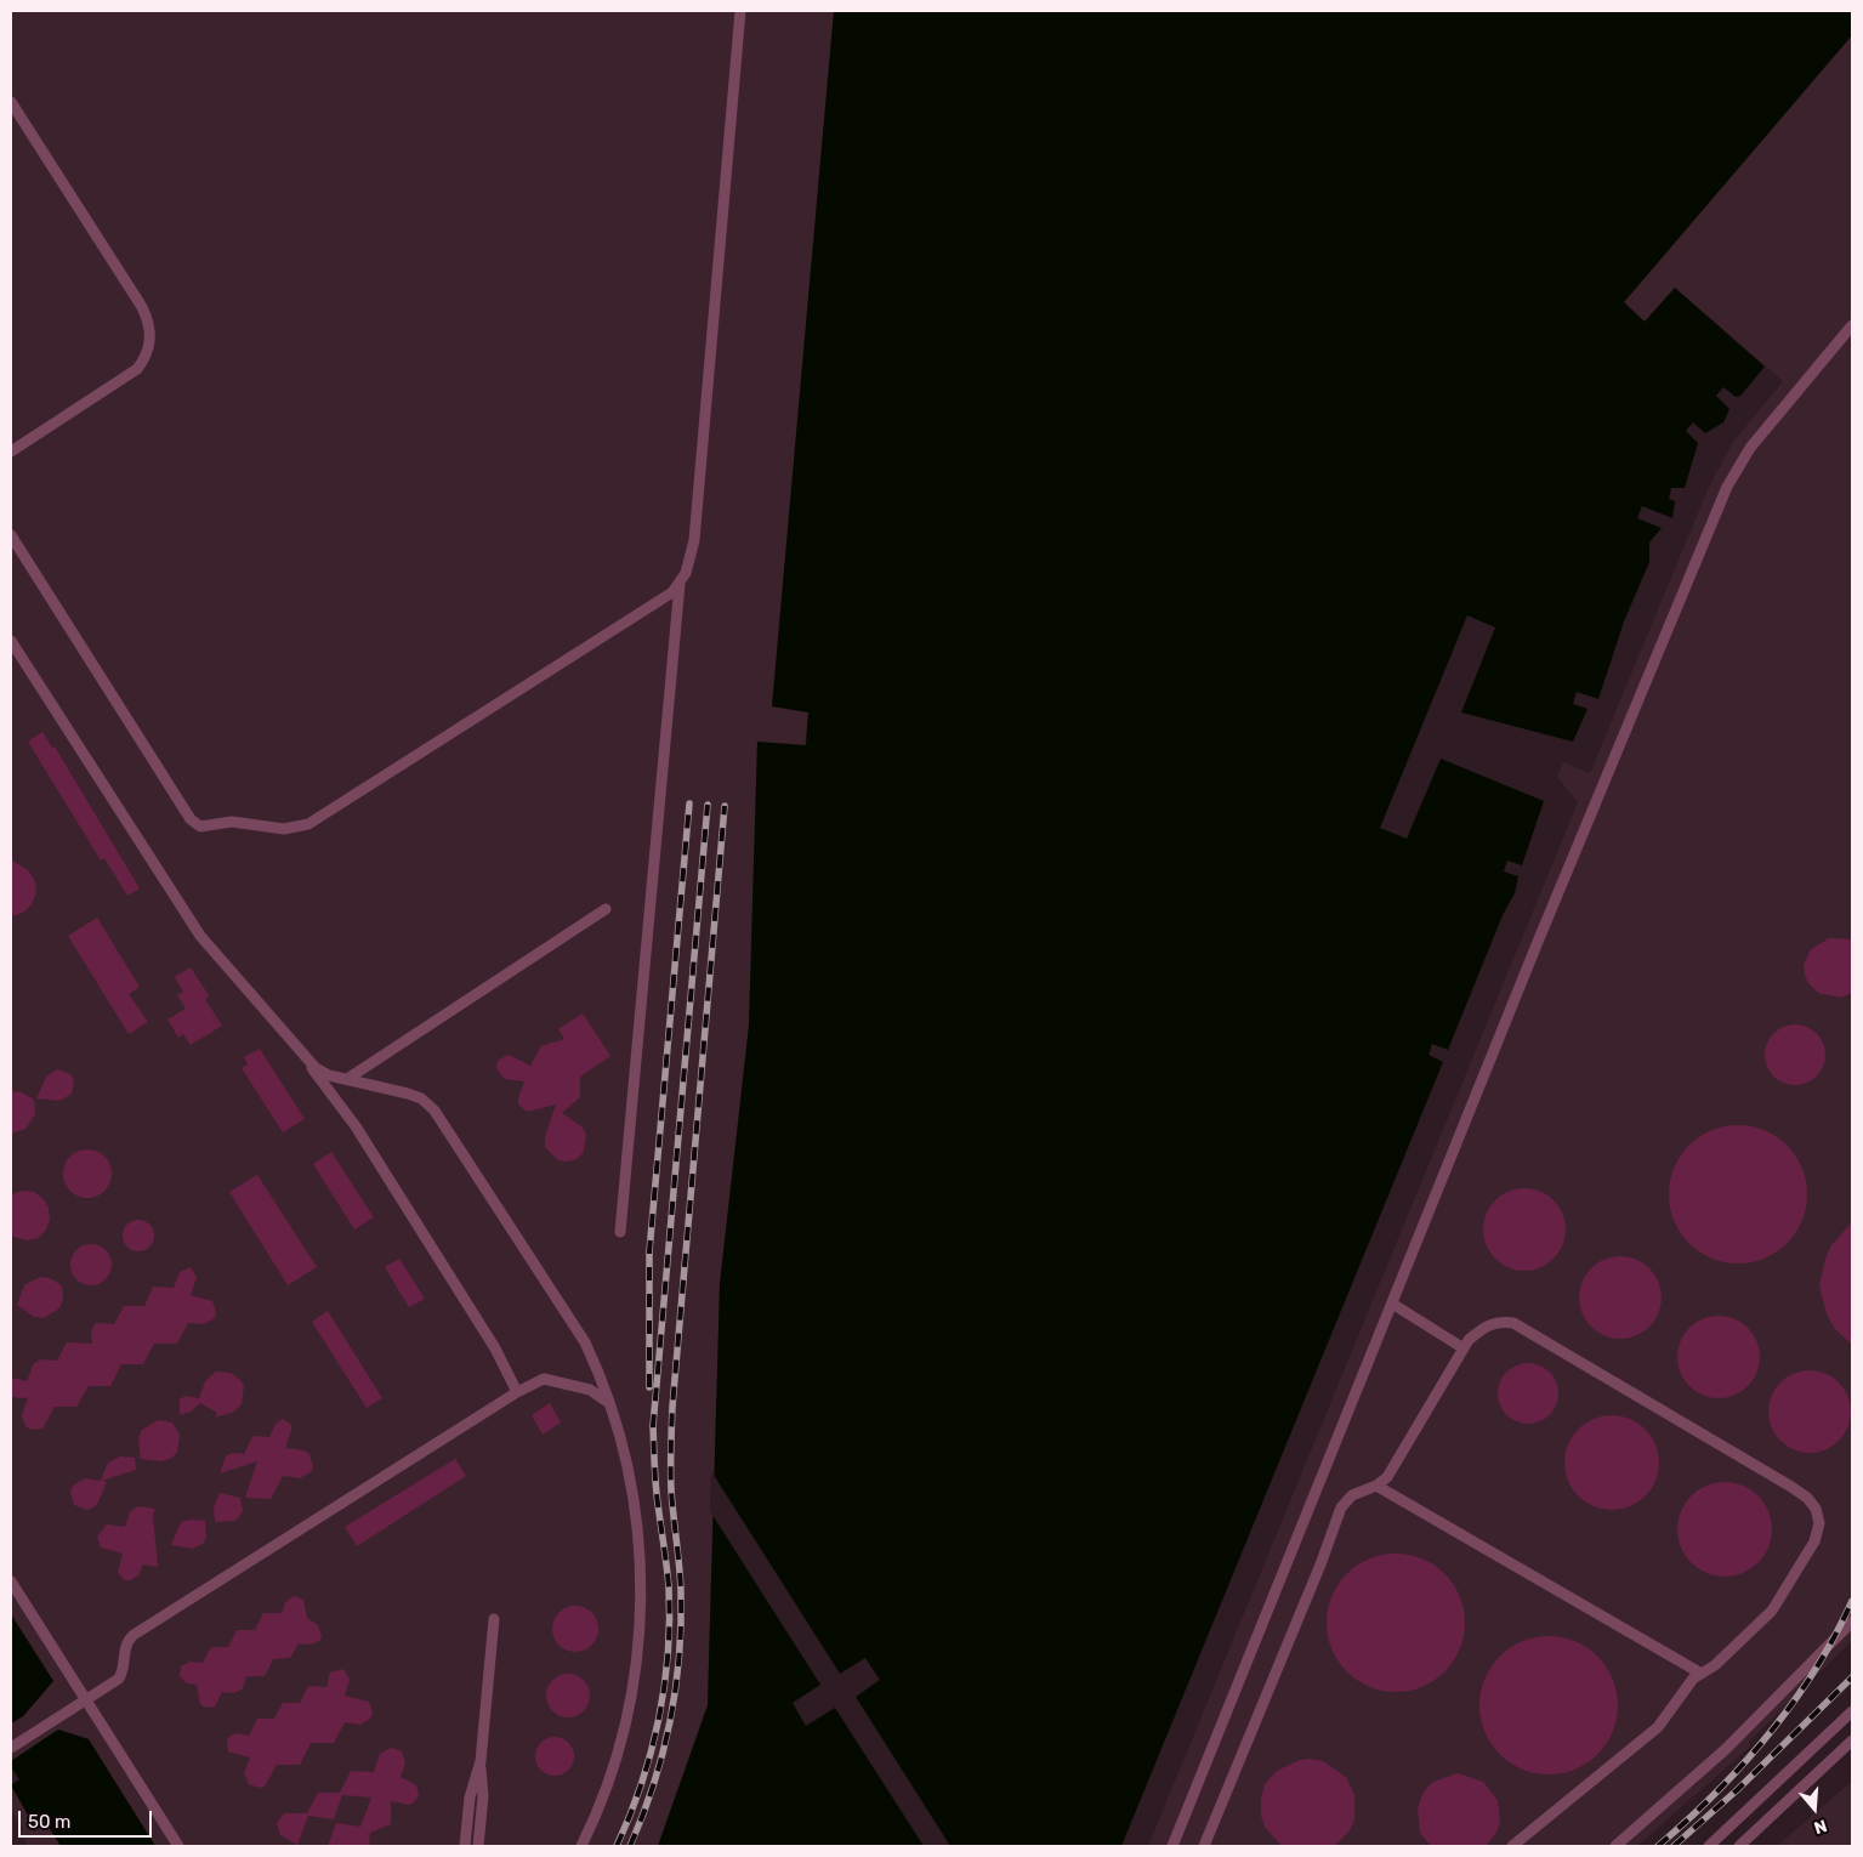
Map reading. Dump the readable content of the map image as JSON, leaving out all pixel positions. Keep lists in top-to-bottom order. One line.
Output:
{"scale_bar":"50 m","north":"bottom"}
